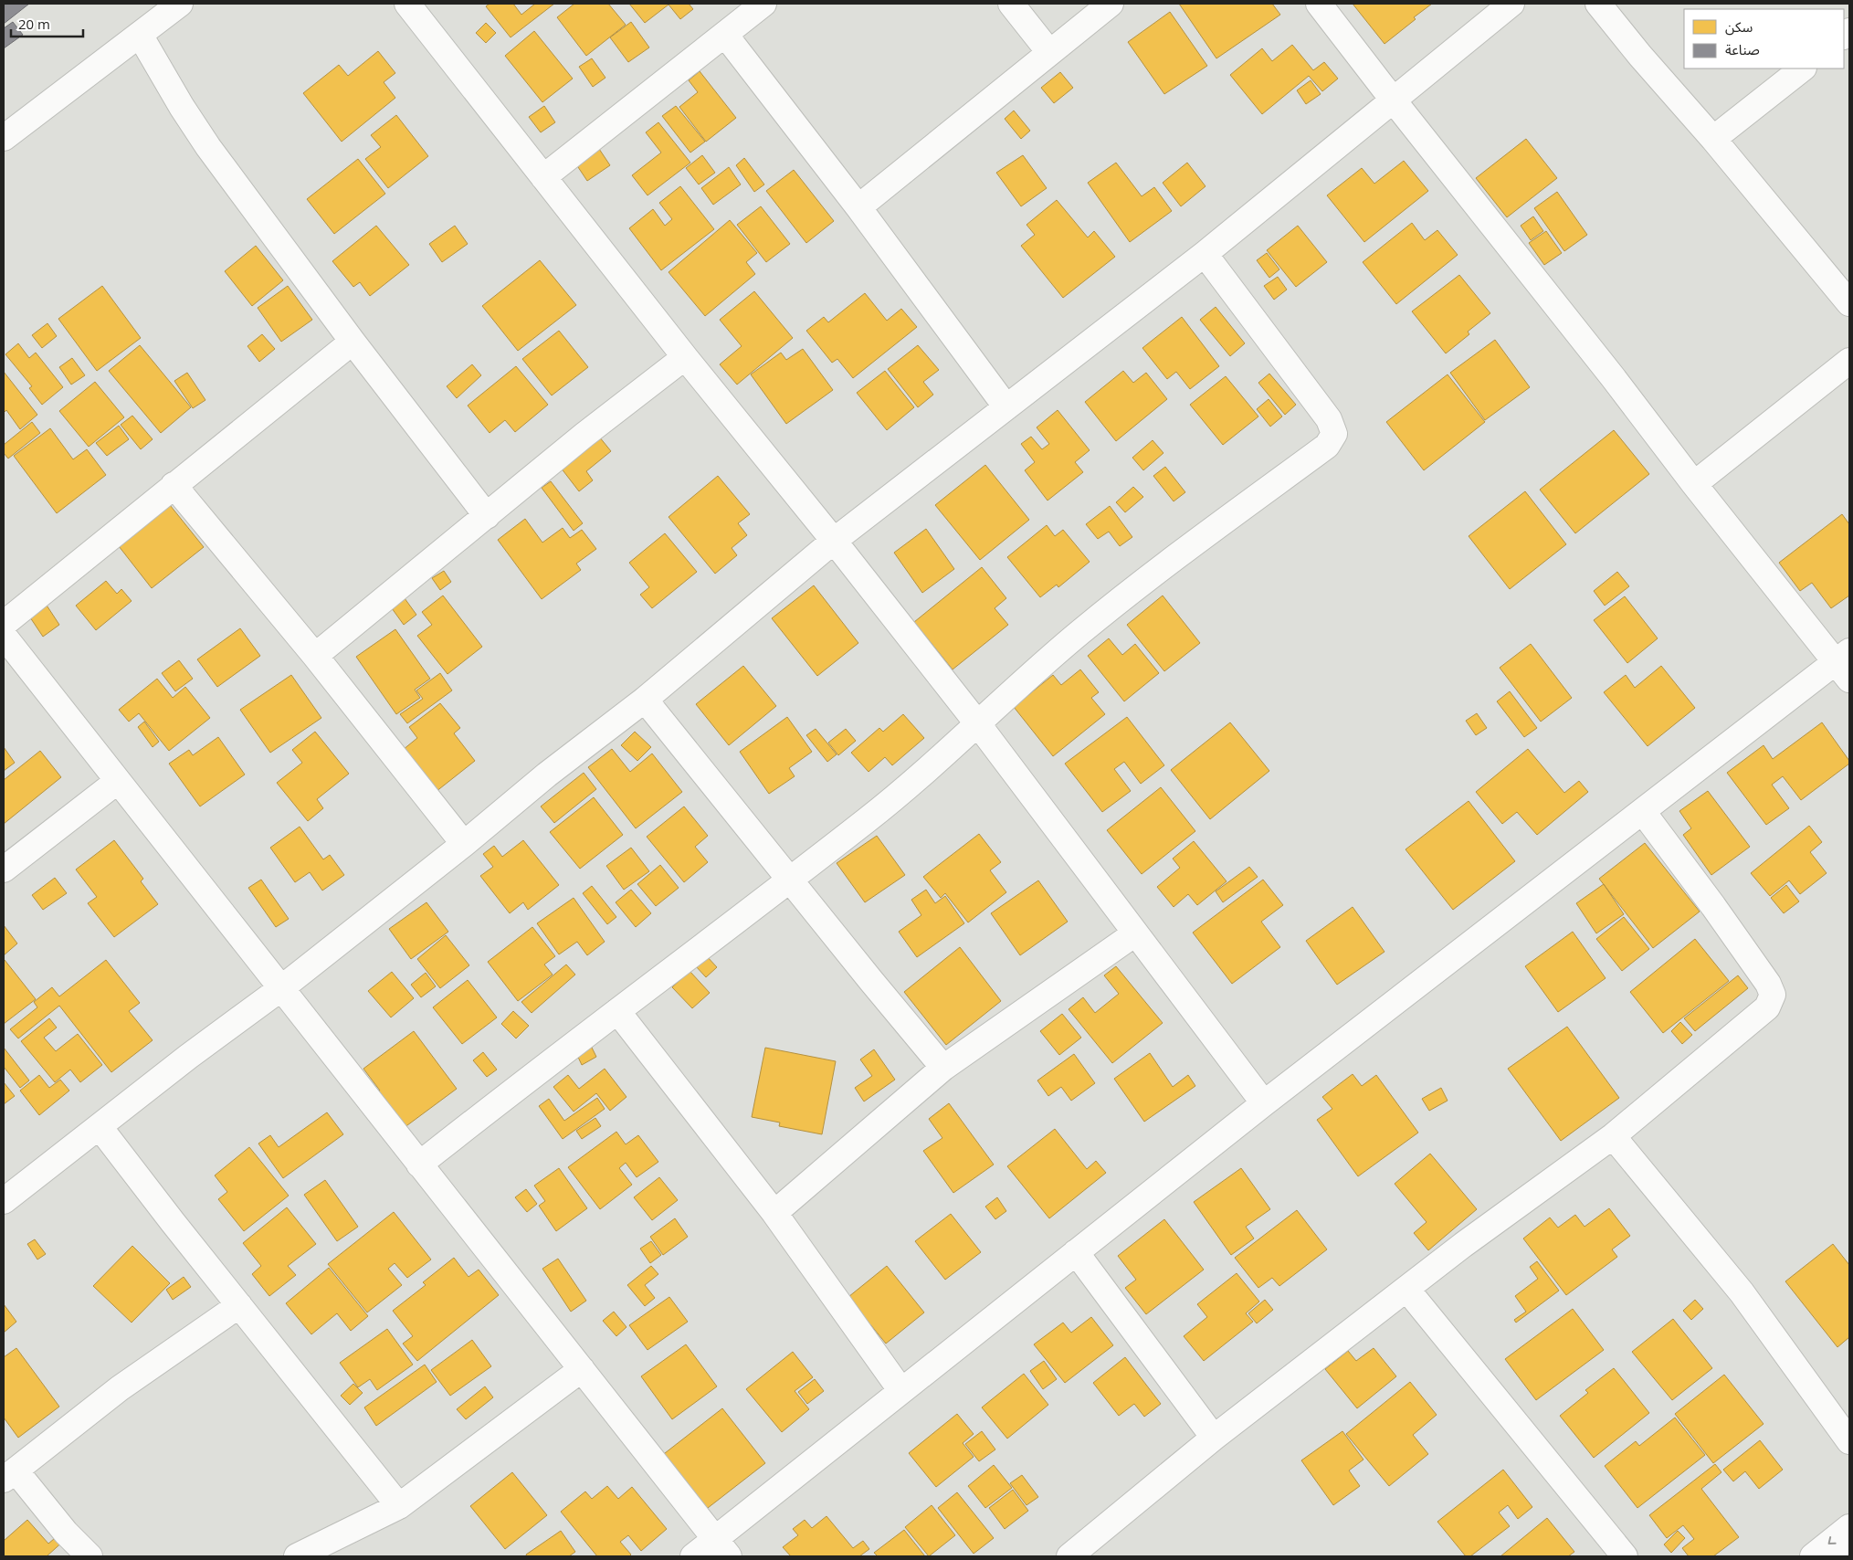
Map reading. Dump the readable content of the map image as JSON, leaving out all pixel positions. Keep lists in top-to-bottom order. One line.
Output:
{"legend":["سكن","صناعة"],"scale_bar":"20 m"}
